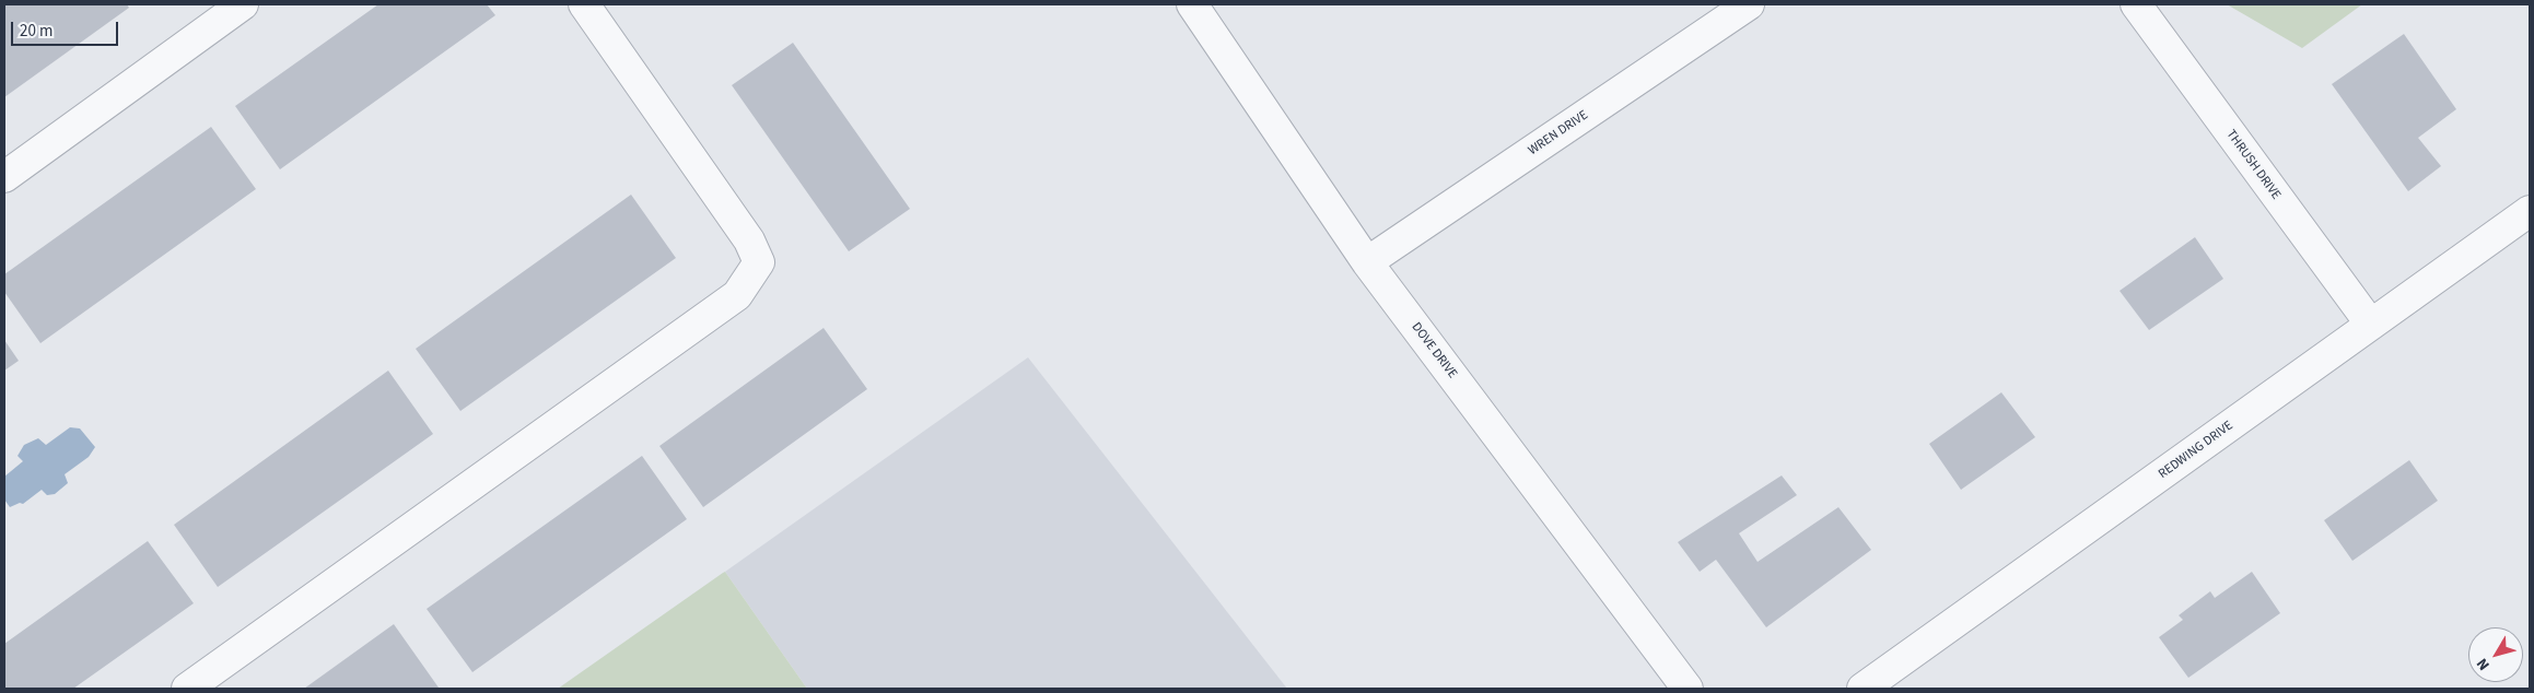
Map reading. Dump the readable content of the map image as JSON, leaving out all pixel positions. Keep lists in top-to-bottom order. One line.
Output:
{"streets":{"street":["WREN DRIVE","THRUSH DRIVE","DOVE DRIVE","REDWING DRIVE"]},"crossings":[["WREN DRIVE","DOVE DRIVE"],["THRUSH DRIVE","REDWING DRIVE"]],"scale_bar":"20 m","north":"bottom left"}
